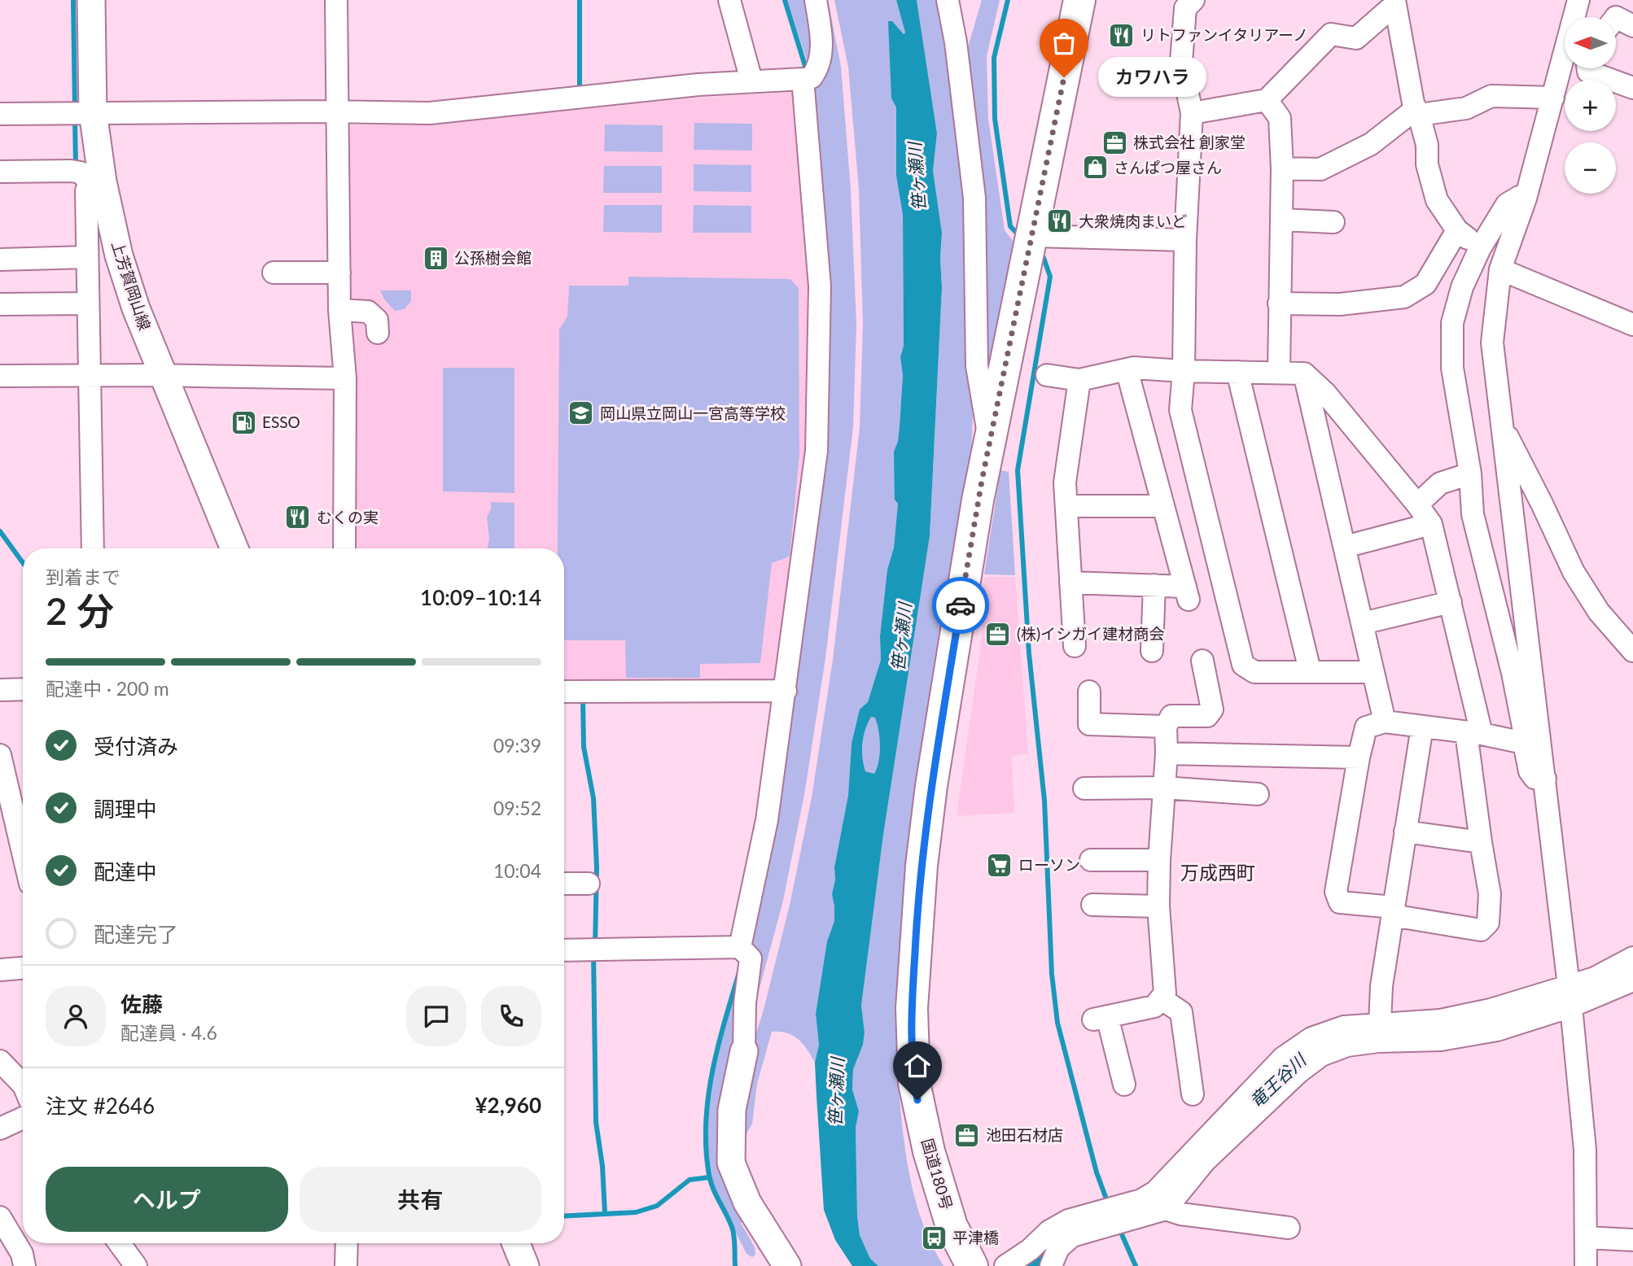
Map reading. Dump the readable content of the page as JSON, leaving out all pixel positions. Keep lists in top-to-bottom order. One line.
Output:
{"streets":{"highway":["国道180号"],"main road":["上芳賀岡山線"]},"districts":["万成西町"],"water":["笹ヶ瀬川","竜王谷川"],"places":{"restaurant":["リトファンイタリアーノ","大衆焼肉まいど","むくの実"],"other":["カワハラ"],"office":["株式会社 創家堂","(株)イシガイ建材商会","池田石材店"],"shop":["さんぱつ屋さん"],"building":["公孫樹会館"],"school or university":["岡山県立岡山一宮高等学校"],"fuel station":["ESSO"],"supermarket":["ローソン"],"bus stop":["平津橋"]},"north":"left","page":{"map_buttons":["+","−"],"bubble":"カワハラ","heading":["2 分","到着まで","10:09–10:14"],"panel":["佐藤","配達員 · 4.6","注文 #2646","¥2,960"],"bar":"配達中 · 200 m","list":[["受付済み","09:39"],["調理中","09:52"],["配達中","10:04"],"配達完了"],"buttons":["ヘルプ","共有"]}}
